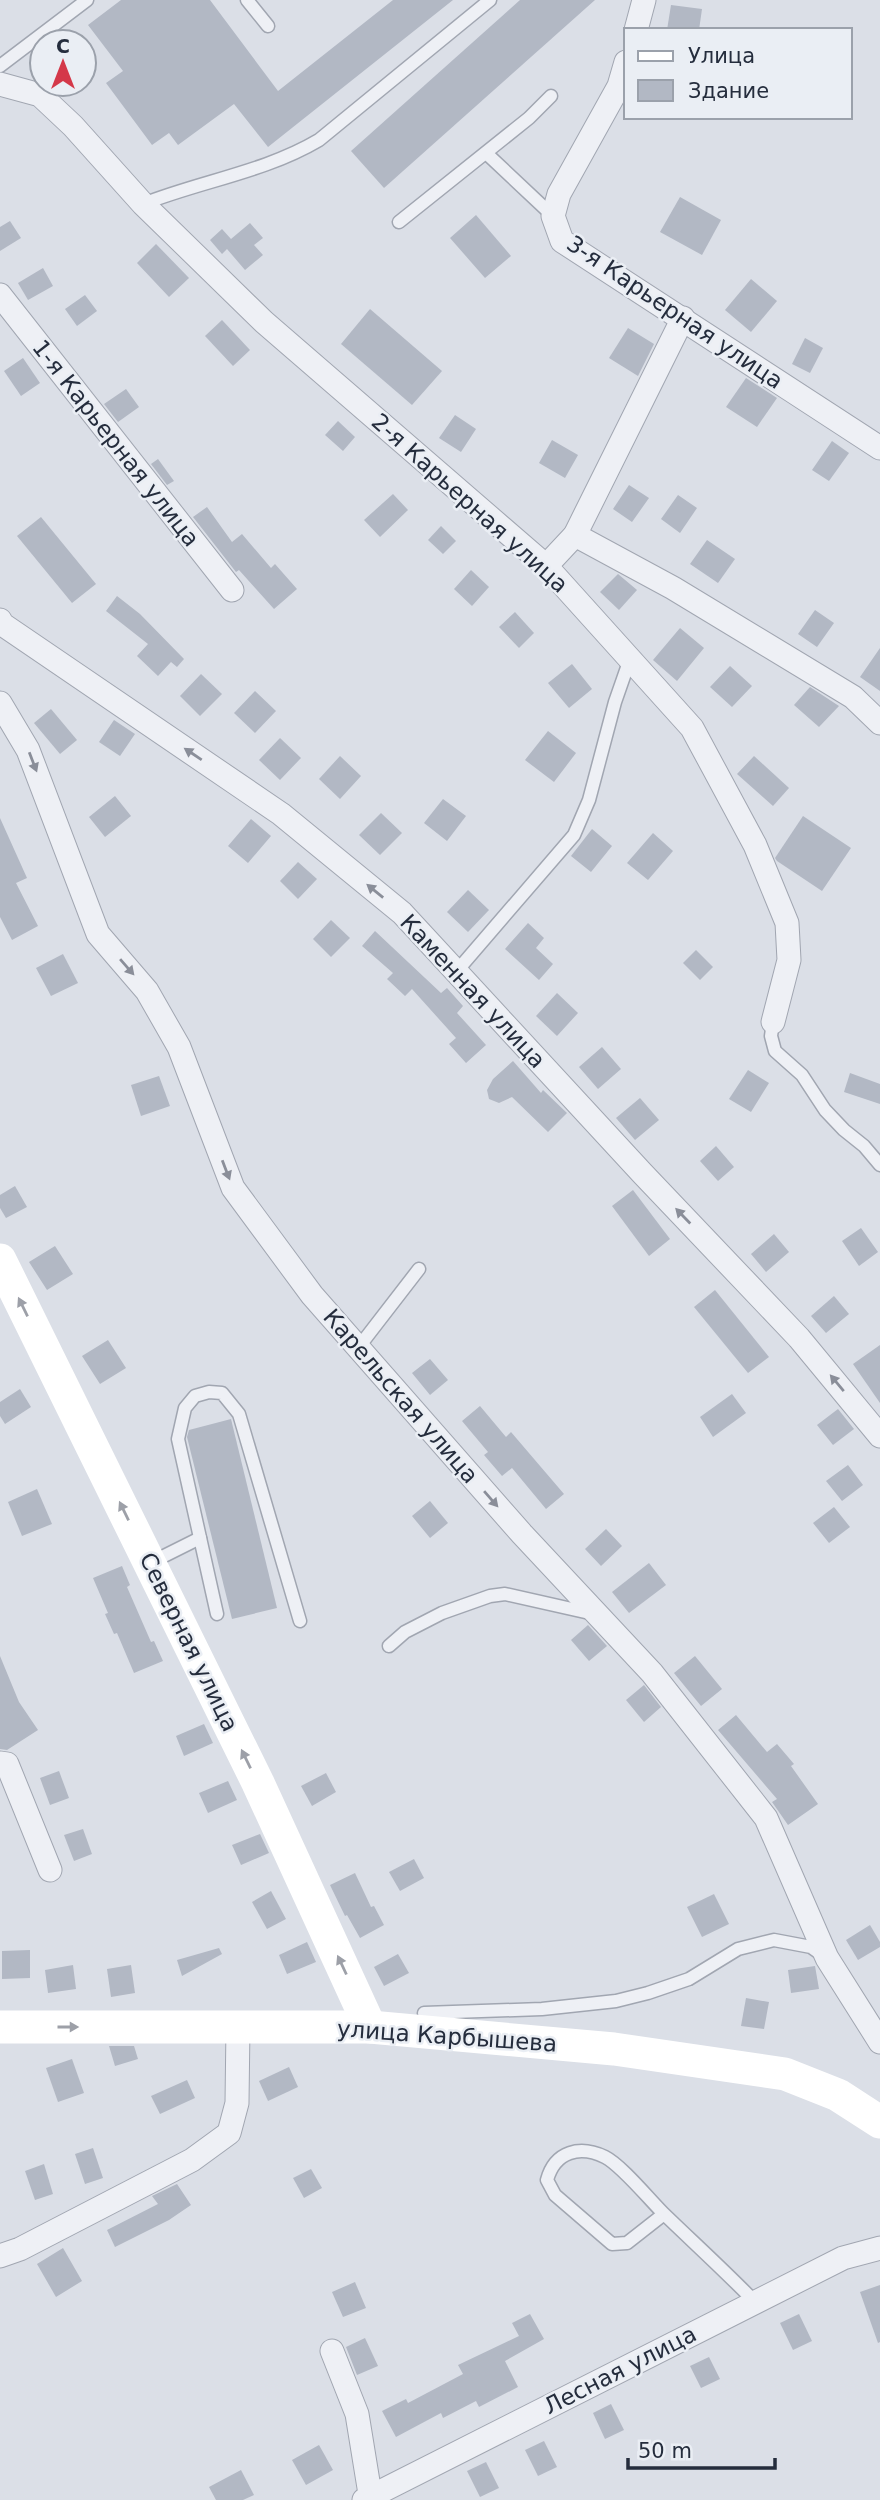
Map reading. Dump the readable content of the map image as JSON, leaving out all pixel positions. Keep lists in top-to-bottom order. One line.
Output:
{"streets":{"main road":["Северная улица","улица Карбышева"],"street":["3-я Карьерная улица","1-я Карьерная улица","2-я Карьерная улица","Каменная улица","Карельская улица","Лесная улица"]},"crossings":[["Северная улица","улица Карбышева"]],"one_way":["Каменная улица","Карельская улица","Северная улица"],"legend":["Улица","Здание"],"scale_bar":"50 m","north":"top"}
